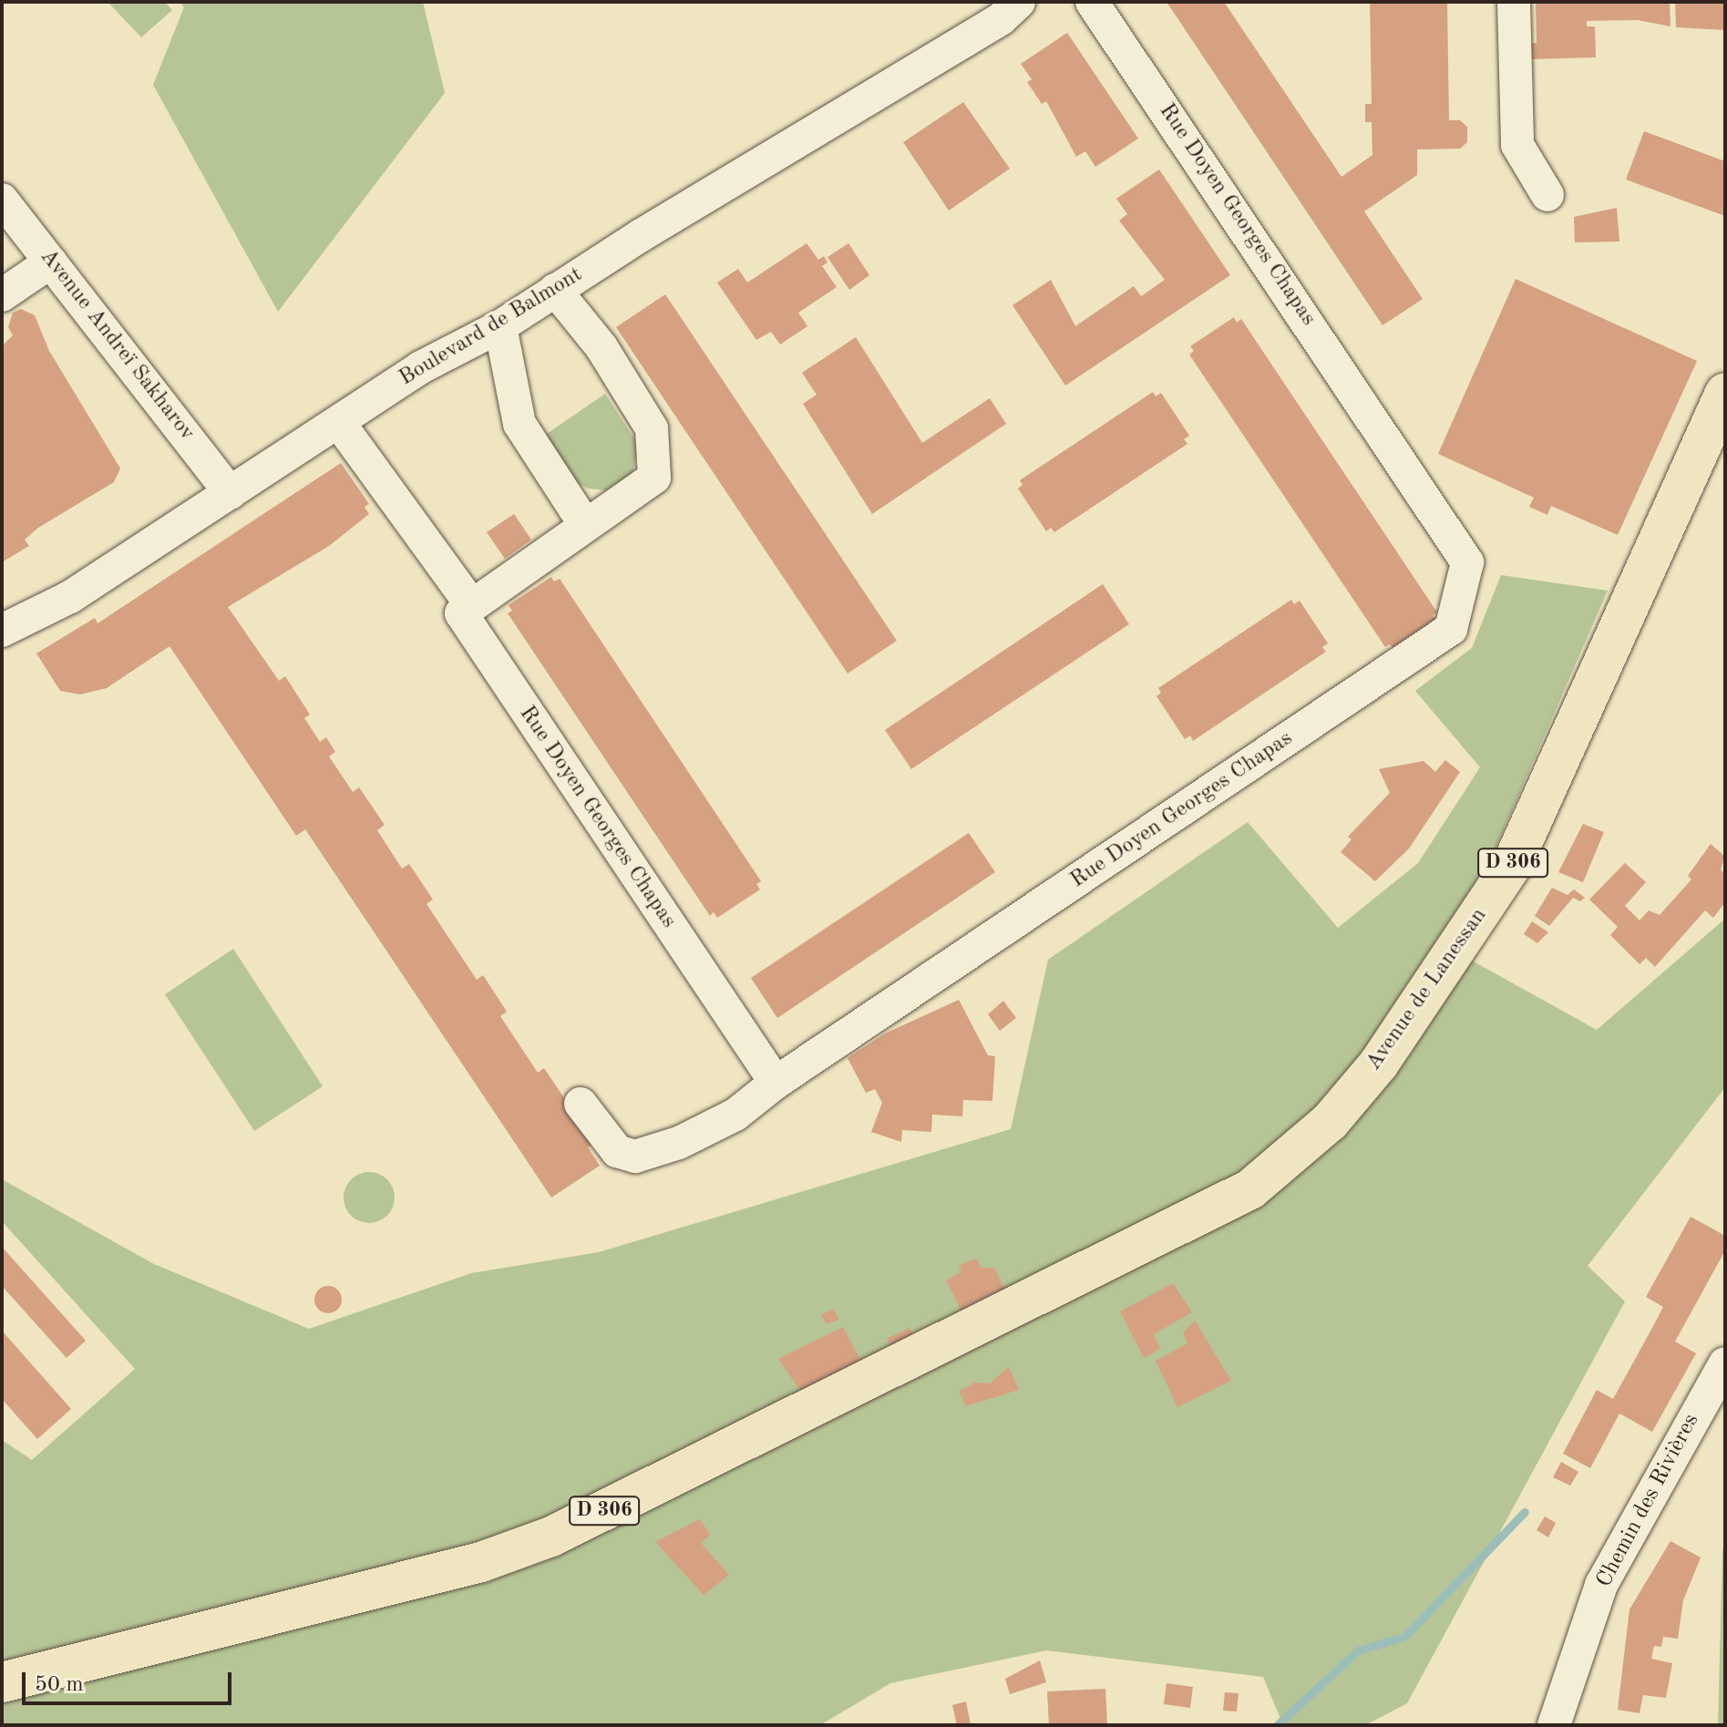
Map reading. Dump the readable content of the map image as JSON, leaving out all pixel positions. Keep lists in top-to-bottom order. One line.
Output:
{"streets":{"main road":["D 306","Avenue de Lanessan"],"street":["Rue Doyen Georges Chapas","Boulevard de Balmont","Avenue Andreï Sakharov","Chemin des Rivières"]},"crossings":[["Boulevard de Balmont","Avenue Andreï Sakharov"]],"scale_bar":"50 m"}
